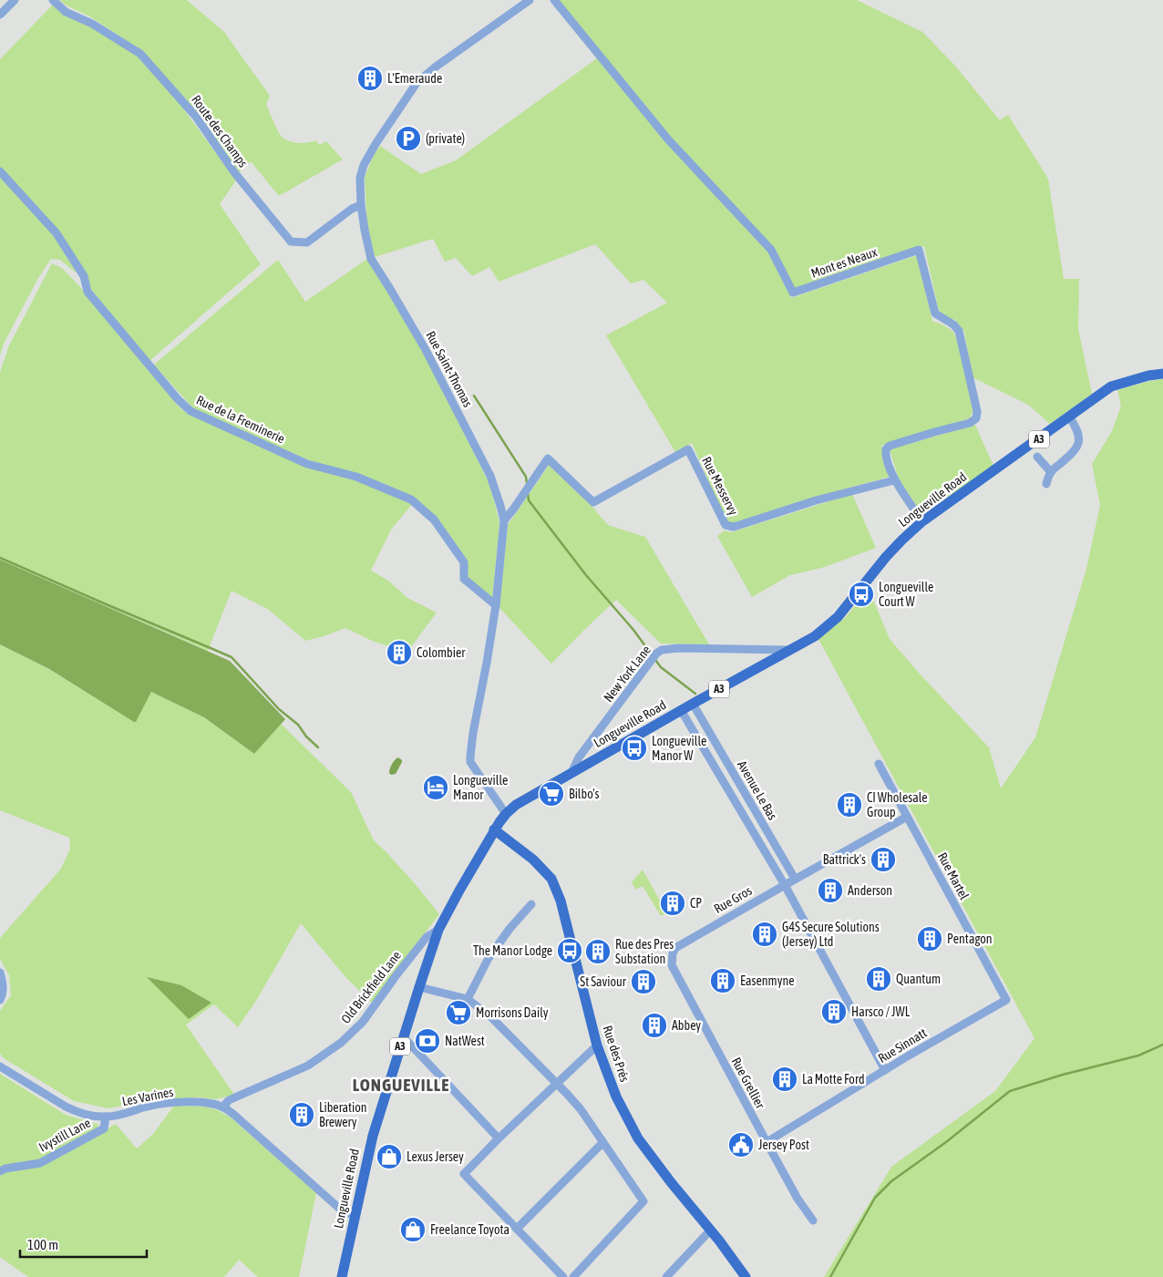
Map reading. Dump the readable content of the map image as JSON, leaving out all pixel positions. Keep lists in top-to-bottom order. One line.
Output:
{"streets":{"main road":["A3","Longueville Road","Rue des Prés"],"street":["Route des Champs","Mont es Neaux","Rue Saint-Thomas","Rue de la Freminerie","Rue Messervy","New York Lane","Avenue Le Bas","Rue Martel","Rue Gros","Old Brickfield Lane","Rue Sinnatt","Rue Grellier","Les Varines","Ivystill Lane"]},"crossings":[["Route des Champs","Rue Saint-Thomas"],["Mont es Neaux","Rue Messervy"],["Mont es Neaux","Longueville Road"],["Rue Saint-Thomas","Rue de la Freminerie"],["Rue Saint-Thomas","Rue Messervy"],["Rue Saint-Thomas","Longueville Road"],["Longueville Road","New York Lane"],["Longueville Road","Avenue Le Bas"],["Longueville Road","Old Brickfield Lane"],["Longueville Road","Rue des Prés"],["Longueville Road","Les Varines"],["Avenue Le Bas","Rue Gros"],["Avenue Le Bas","Rue Sinnatt"],["Rue Martel","Rue Sinnatt"],["Rue Gros","Rue Grellier"],["Old Brickfield Lane","Les Varines"],["Rue Sinnatt","Rue Grellier"],["Les Varines","Ivystill Lane"]],"districts":["LONGUEVILLE"],"places":{"building":["L’Emeraude","Colombier","CI Wholesale Group","Battrick's","Anderson","CP","G4S Secure Solutions (Jersey) Ltd","Pentagon","Rue des Pres Substation","Quantum","Easenmyne","St Saviour","Harsco / JWL","Abbey","La Motte Ford","Liberation Brewery"],"parking":["(private)"],"bus stop":["Longueville Court W","Longueville Manor W","The Manor Lodge"],"hotel":["Longueville Manor"],"supermarket":["Bilbo's","Morrisons Daily"],"bank":["NatWest"],"public building":["Jersey Post"],"shop":["Lexus Jersey","Freelance Toyota"]},"scale_bar":"100 m"}
